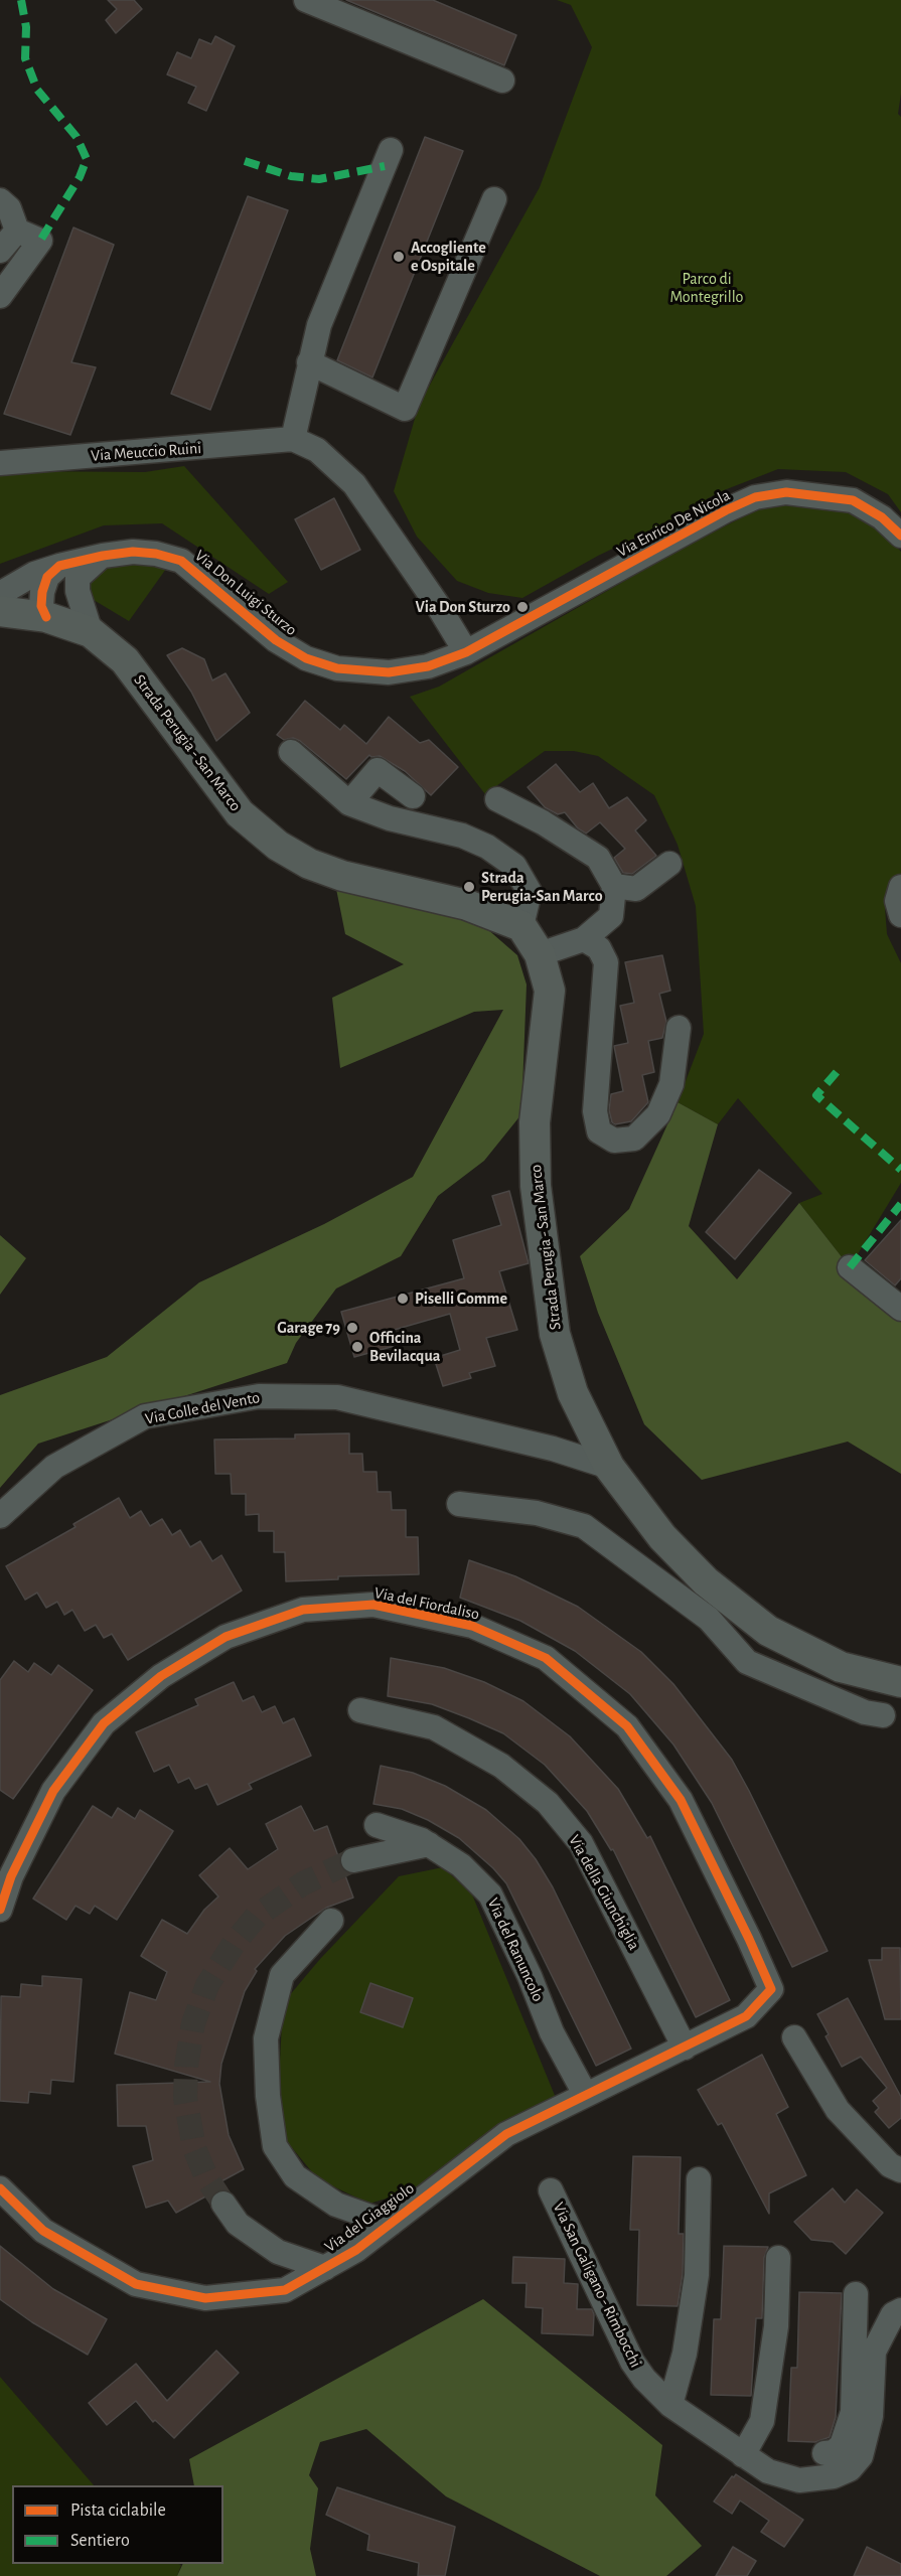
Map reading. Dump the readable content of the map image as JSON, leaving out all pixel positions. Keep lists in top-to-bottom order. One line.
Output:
{"streets":{"main road":["Strada Perugia - San Marco"],"street":["Via Meuccio Ruini","Via Enrico De Nicola","Via Don Luigi Sturzo","Via Colle del Vento","Via del Fiordaliso","Via della Giunchiglia","Via del Ranuncolo","Via del Giaggiolo","Via San Galigano - Rimbocchi"]},"crossings":[["Via Enrico De Nicola","Via Don Luigi Sturzo"],["Via Don Luigi Sturzo","Strada Perugia - San Marco"],["Strada Perugia - San Marco","Via Colle del Vento"],["Via del Fiordaliso","Via della Giunchiglia"],["Via del Fiordaliso","Via del Giaggiolo"],["Via della Giunchiglia","Via del Giaggiolo"],["Via del Ranuncolo","Via del Giaggiolo"]],"parks":["Parco di Montegrillo"],"places":["Accogliente e Ospitale","Via Don Sturzo","Strada Perugia-San Marco","Piselli Gomme","Garage 79","Officina Bevilacqua"],"legend":["Pista ciclabile","Sentiero"]}
